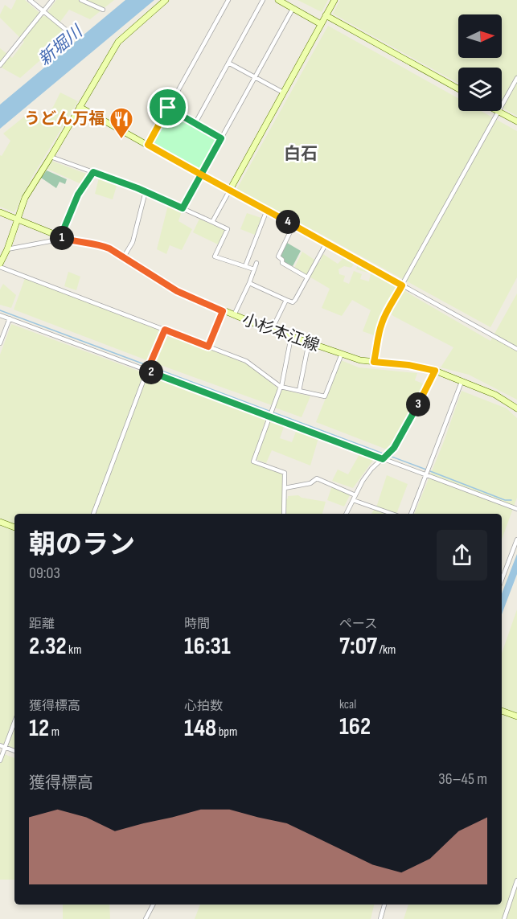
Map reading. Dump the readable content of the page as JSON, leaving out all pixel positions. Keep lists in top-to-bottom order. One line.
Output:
{"streets":{"street":["小杉本江線"]},"districts":["白石"],"water":["新堀川"],"places":{"restaurant":["うどん万福"]},"north":"right","page":{"pins":["4","1","2","3"],"heading":["朝のラン","09:03"],"stats":[["距離","2.32 km"],["時間","16:31"],["ペース","7:07 /km"],["獲得標高","12 m"],["心拍数","148 bpm"],["kcal","162"]],"chart":["獲得標高","36–45 m"]}}
